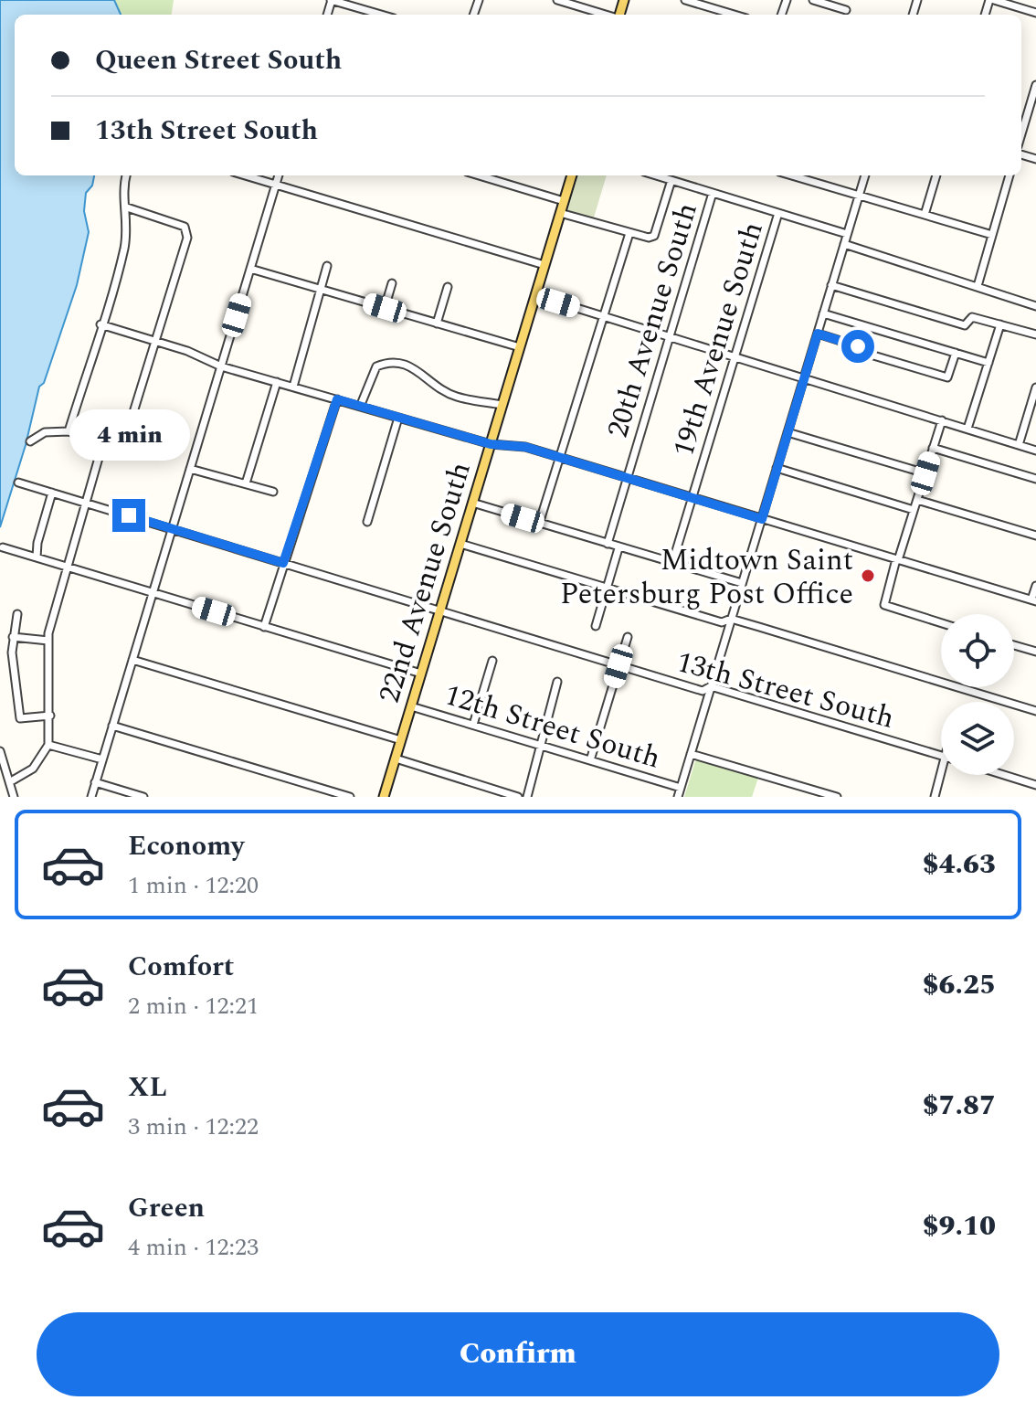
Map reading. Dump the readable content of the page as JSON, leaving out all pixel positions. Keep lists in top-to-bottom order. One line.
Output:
{"streets":{"main road":["22nd Avenue South"],"street":["20th Avenue South","19th Avenue South","13th Street South","12th Street South"]},"crossings":[["22nd Avenue South","13th Street South"],["22nd Avenue South","12th Street South"]],"places":["Midtown Saint Petersburg Post Office"],"page":{"banner":["Queen Street South","13th Street South"],"bubble":"4 min","list":[{"name":"Economy","note":"1 min · 12:20","value":"$4.63"},{"name":"Comfort","note":"2 min · 12:21","value":"$6.25"},{"name":"XL","note":"3 min · 12:22","value":"$7.87"},{"name":"Green","note":"4 min · 12:23","value":"$9.10"}],"buttons":"Confirm"}}
